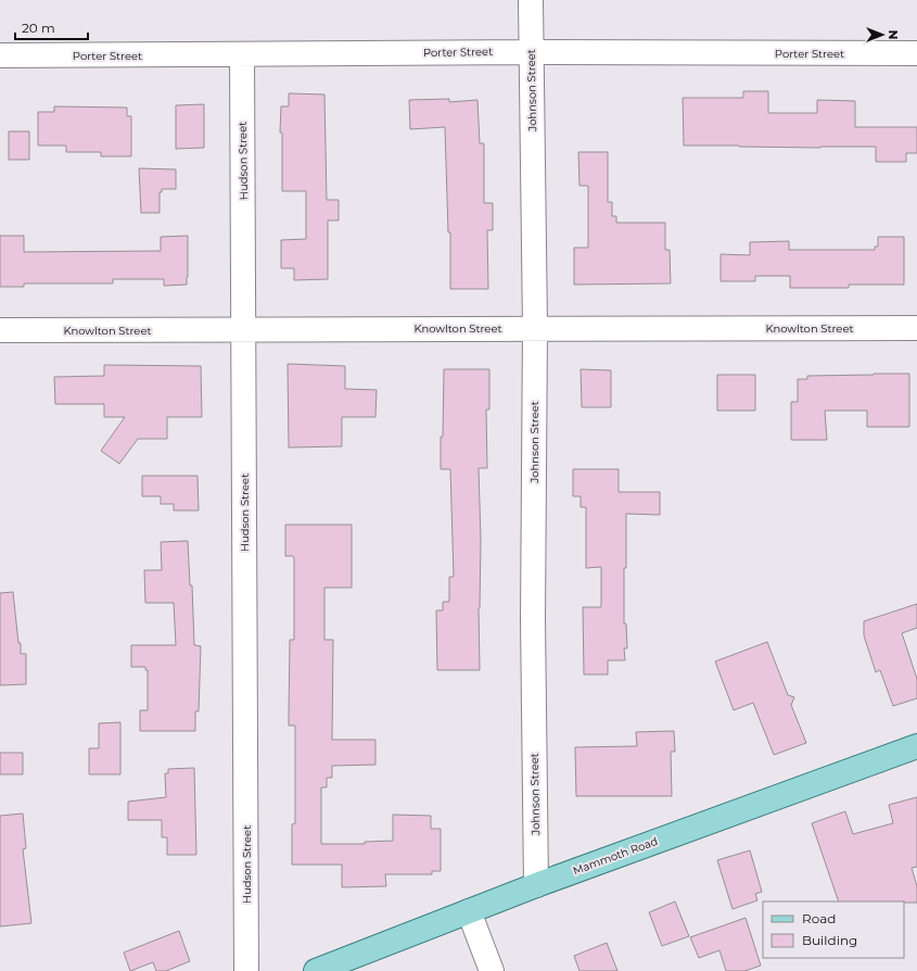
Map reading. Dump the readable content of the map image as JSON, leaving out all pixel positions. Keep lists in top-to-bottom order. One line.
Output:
{"streets":{"main road":["Mammoth Road"],"street":["Porter Street","Johnson Street","Hudson Street","Knowlton Street"]},"crossings":[["Porter Street","Johnson Street"],["Porter Street","Hudson Street"],["Johnson Street","Knowlton Street"],["Johnson Street","Mammoth Road"],["Hudson Street","Knowlton Street"]],"legend":["Road","Building"],"scale_bar":"20 m","north":"right"}
